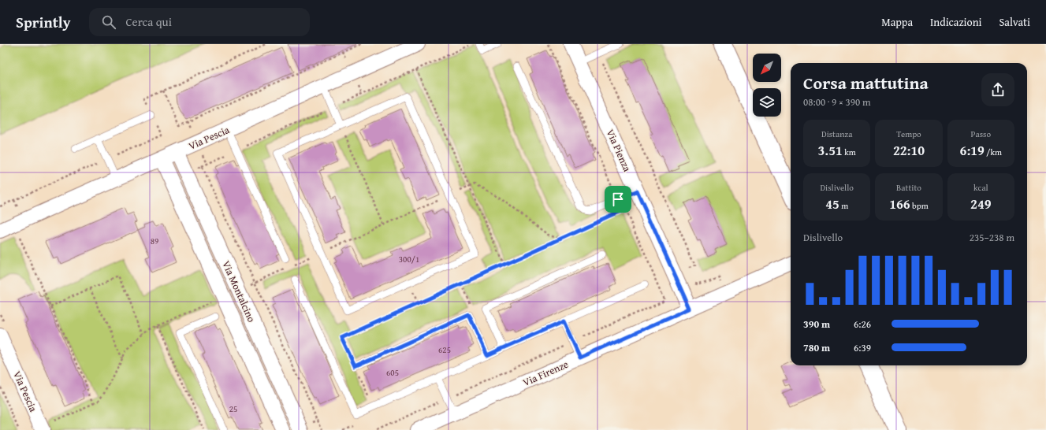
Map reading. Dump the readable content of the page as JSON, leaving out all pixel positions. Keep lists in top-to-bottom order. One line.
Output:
{"streets":{"street":["Via Pescia","Via Pienza","Via Montalcino","Via Firenze"]},"crossings":[["Via Pescia","Via Montalcino"],["Via Pienza","Via Firenze"]],"house_numbers":["89","300/1","625","605","25"],"north":"bottom left","page":{"header":"Sprintly","search":"Cerca qui","nav":["Mappa","Indicazioni","Salvati"],"heading":["Corsa mattutina","08:00 · 9 × 390 m"],"stats":[["Distanza","3.51 km"],["Tempo","22:10"],["Passo","6:19 /km"],["Dislivello","45 m"],["Battito","166 bpm"],["kcal","249"]],"chart":["Dislivello","235–238 m"],"list":[{"name":"390 m","note":"6:26"},{"name":"780 m","note":"6:39"}]}}
